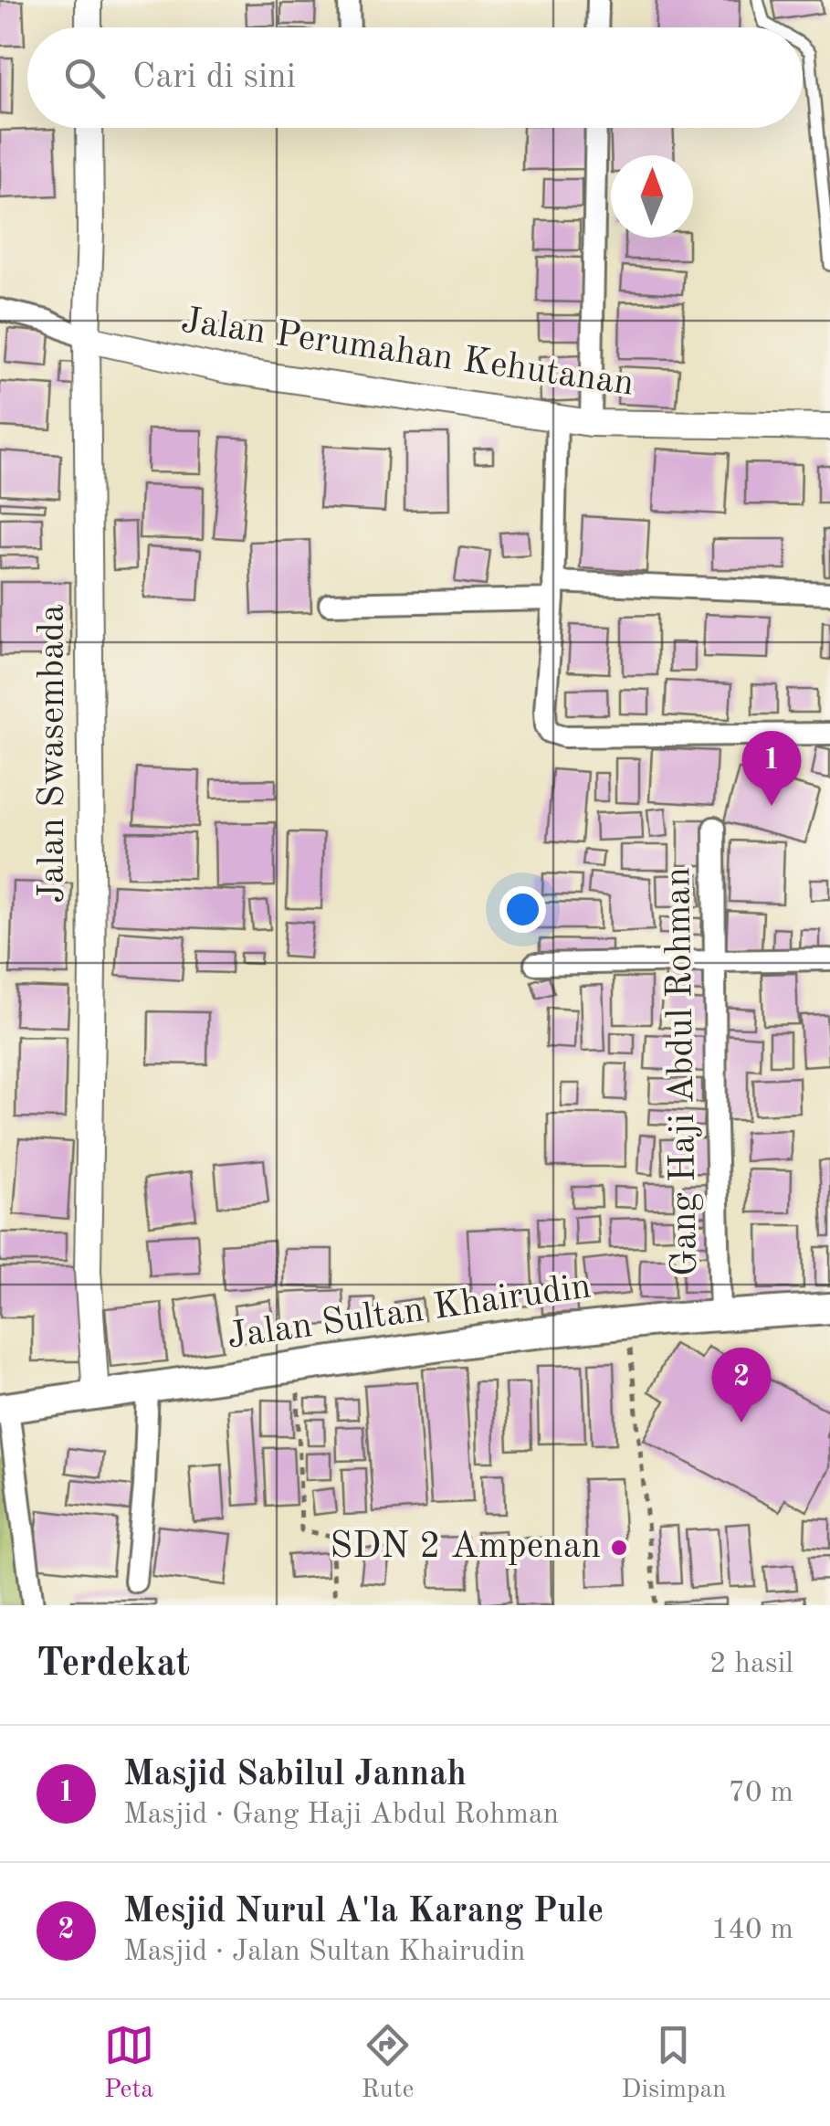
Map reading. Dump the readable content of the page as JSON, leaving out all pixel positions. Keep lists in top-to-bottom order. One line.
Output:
{"streets":{"main road":["Jalan Sultan Khairudin"],"street":["Jalan Perumahan Kehutanan","Jalan Swasembada","Gang Haji Abdul Rohman"]},"crossings":[["Jalan Perumahan Kehutanan","Jalan Swasembada"],["Jalan Swasembada","Jalan Sultan Khairudin"],["Gang Haji Abdul Rohman","Jalan Sultan Khairudin"]],"places":["SDN 2 Ampenan"],"north":"top","page":{"search":"Cari di sini","pins":["1","2"],"heading":["Terdekat","2 hasil"],"list":[{"mark":"1","name":"Masjid Sabilul Jannah","note":"Masjid · Gang Haji Abdul Rohman","value":"70 m"},{"mark":"2","name":"Mesjid Nurul A'la Karang Pule","note":"Masjid · Jalan Sultan Khairudin","value":"140 m"}],"nav":["Peta","Rute","Disimpan"]}}
